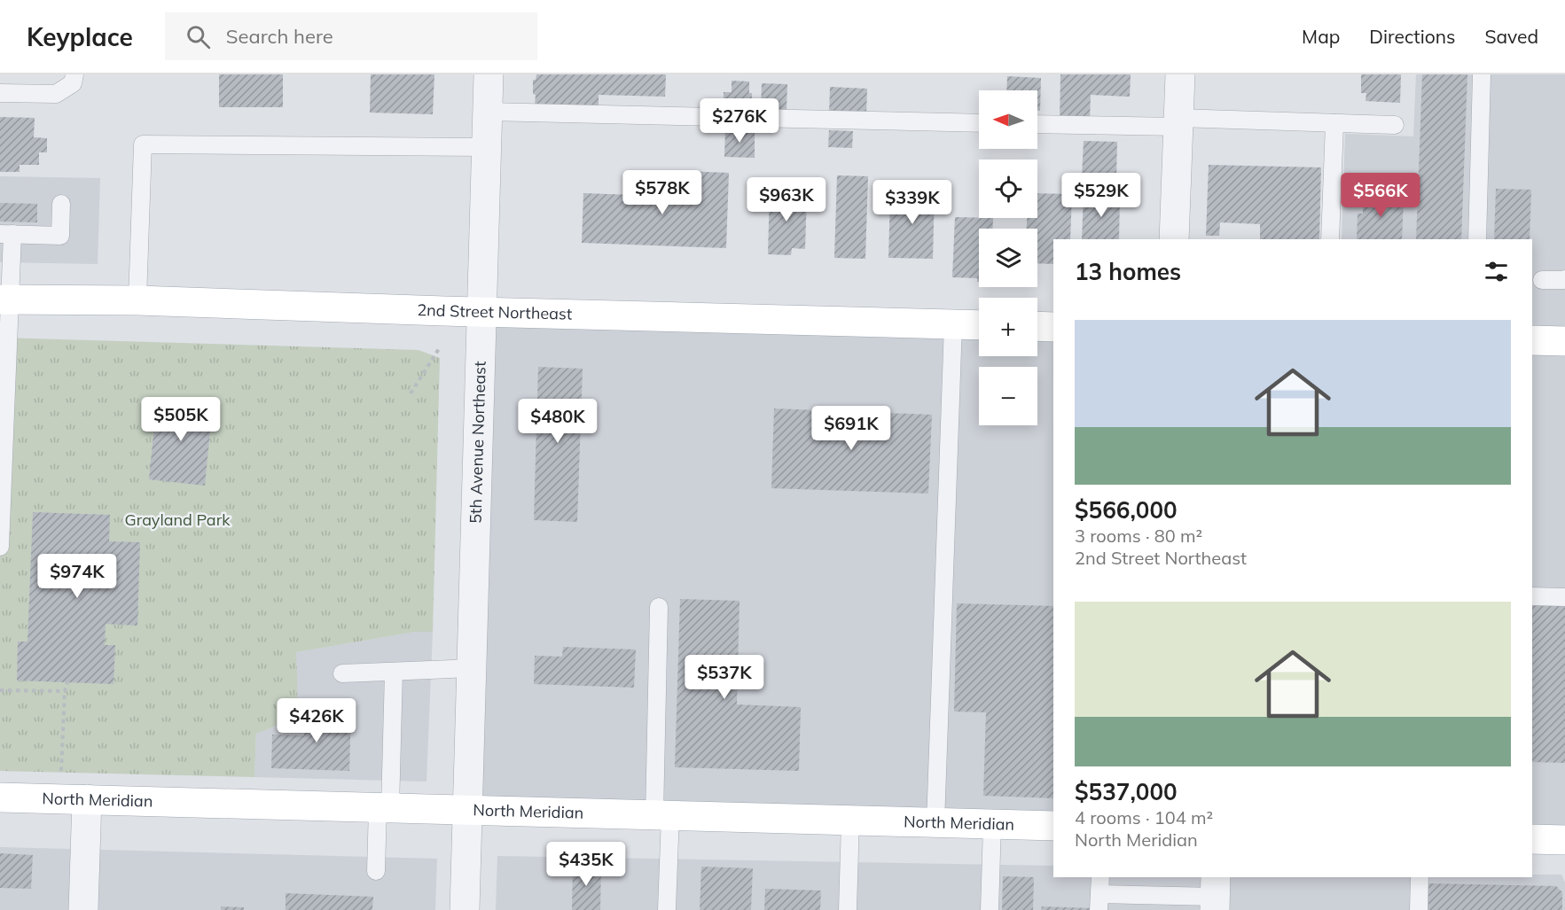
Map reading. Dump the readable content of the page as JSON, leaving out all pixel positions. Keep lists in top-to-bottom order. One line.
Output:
{"streets":{"main road":["2nd Street Northeast","North Meridian"],"street":["5th Avenue Northeast"]},"crossings":[["2nd Street Northeast","5th Avenue Northeast"],["5th Avenue Northeast","North Meridian"]],"parks":["Grayland Park"],"north":"left","page":{"header":"Keyplace","search":"Search here","nav":["Map","Directions","Saved"],"map_buttons":["+","−"],"price":["$276K","$578K","$529K","$566K","$963K","$339K","$505K","$480K","$691K","$974K","$537K","$426K","$435K"],"heading":"13 homes","list":[{"name":"$566,000","note":"3 rooms · 80 m² · 2nd Street Northeast"},{"name":"$537,000","note":"4 rooms · 104 m² · North Meridian"}]}}
